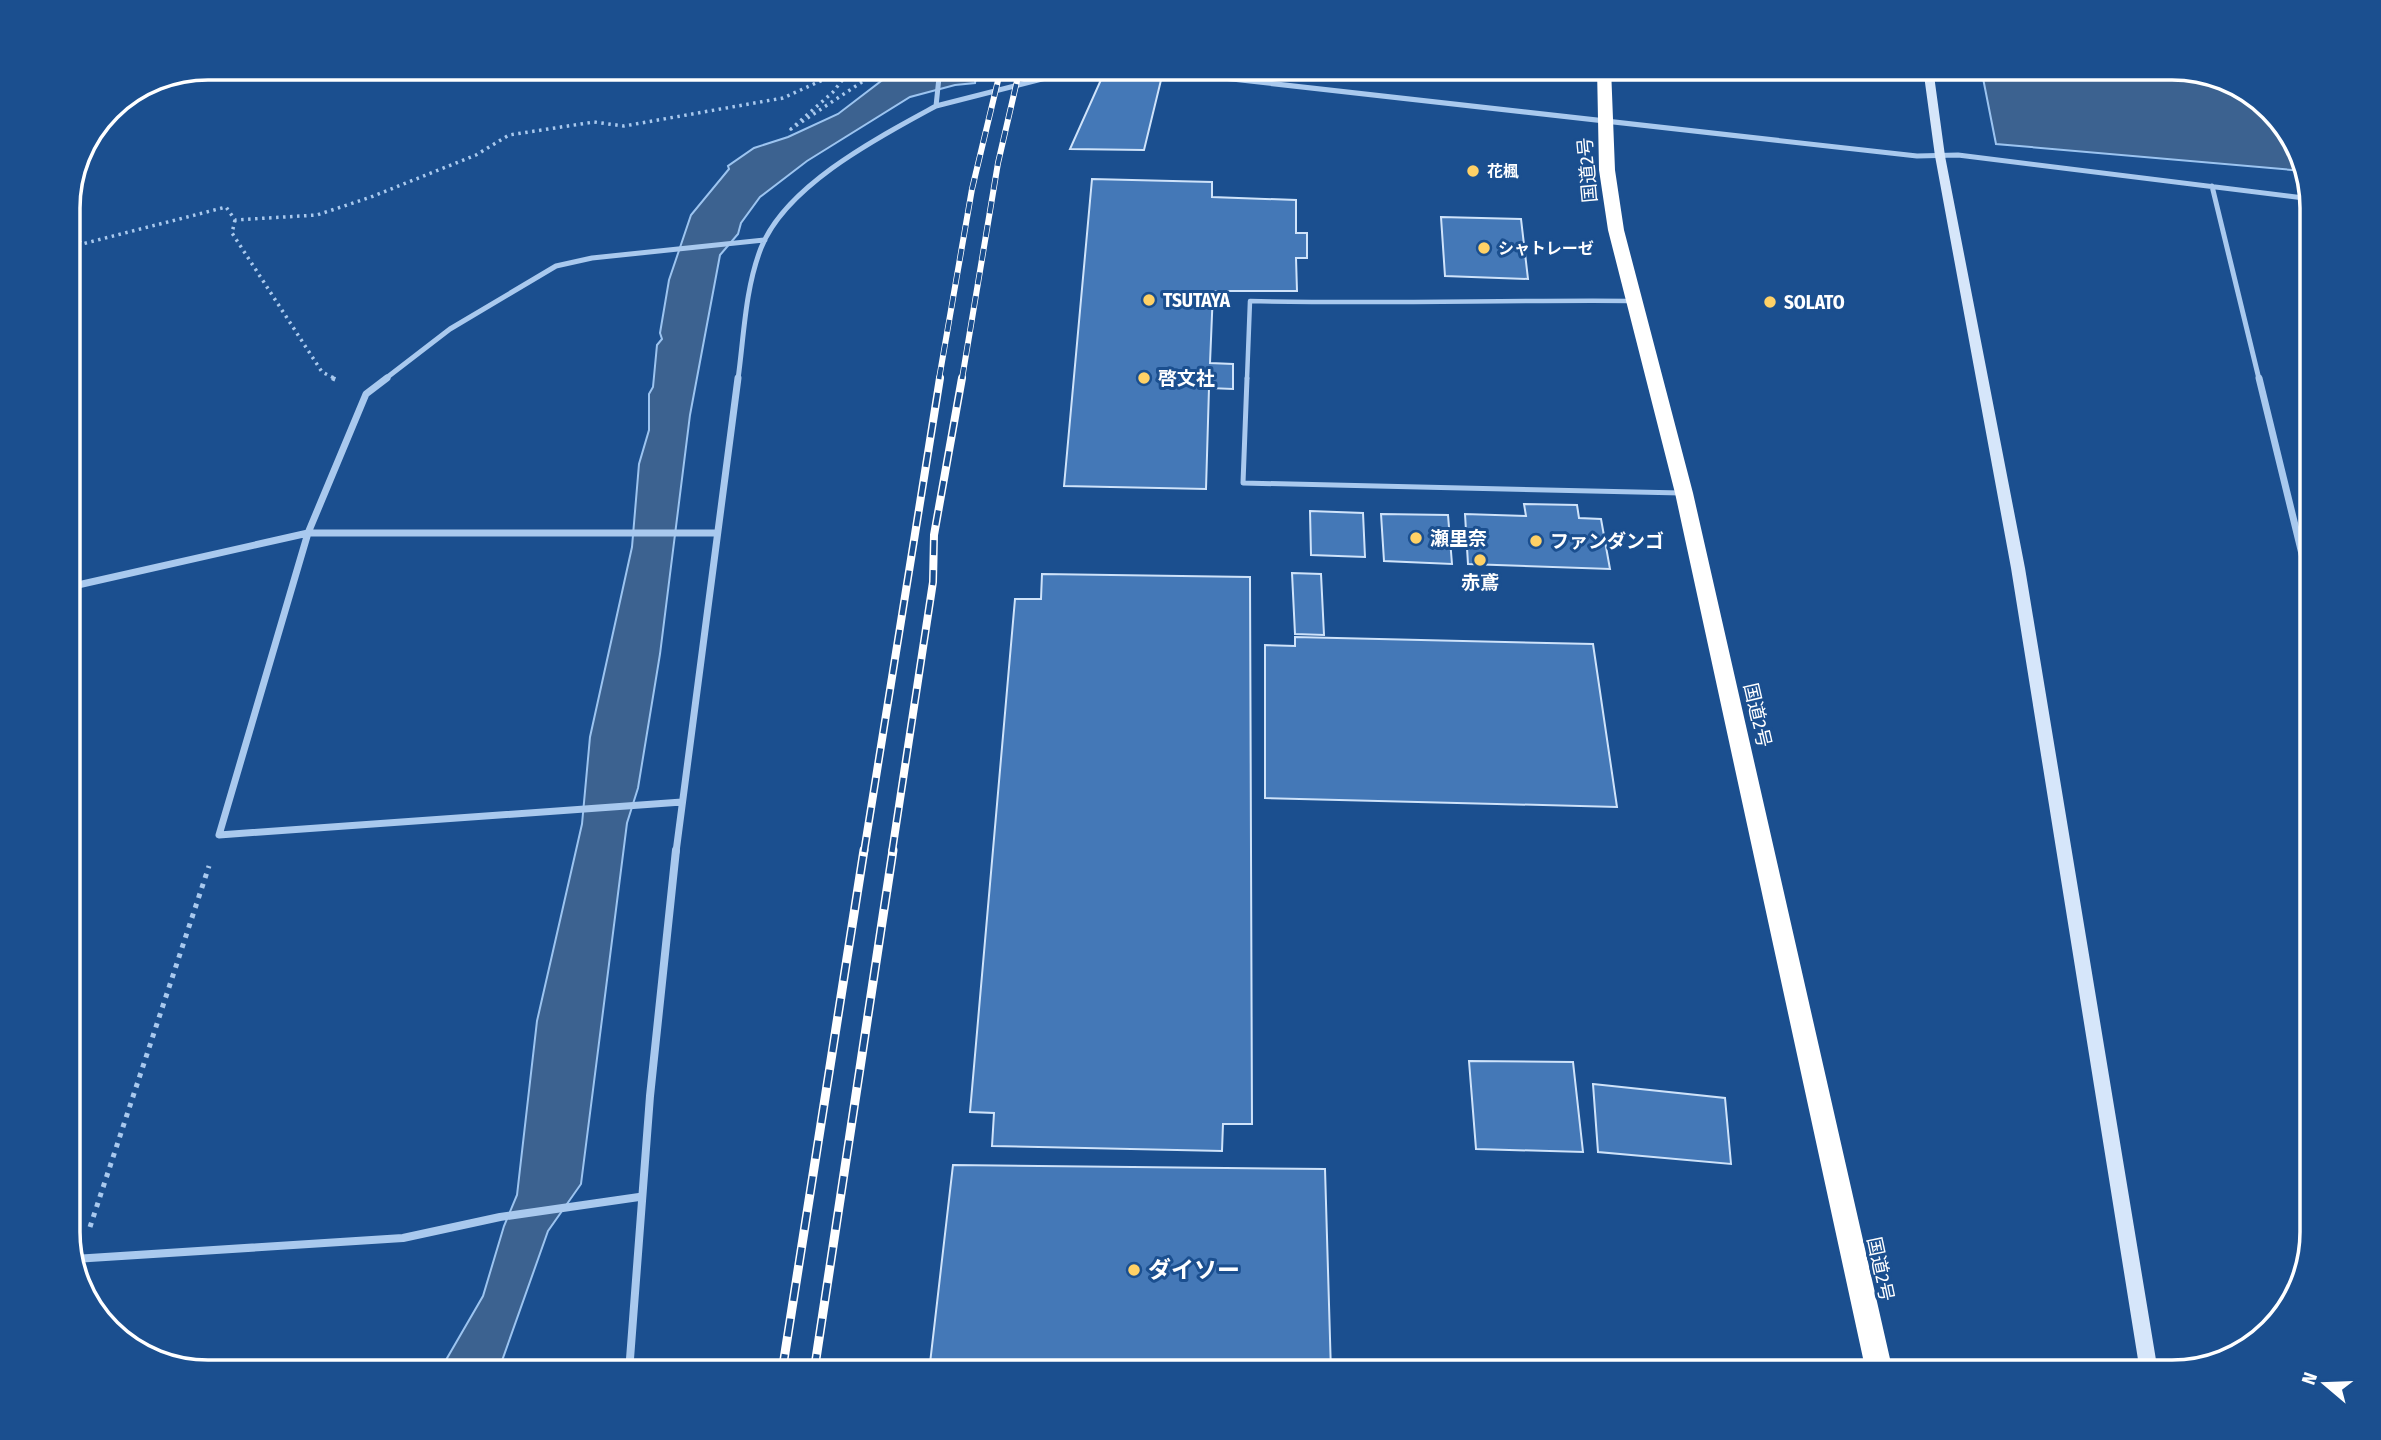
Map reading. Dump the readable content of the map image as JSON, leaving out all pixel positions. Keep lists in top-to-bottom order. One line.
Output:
{"streets":{"highway":["国道2号"]},"places":["花楓","シャトレーゼ","TSUTAYA","SOLATO","啓文社","瀬里奈","ファンダンゴ","赤鳶","ダイソー"],"north":"left"}
